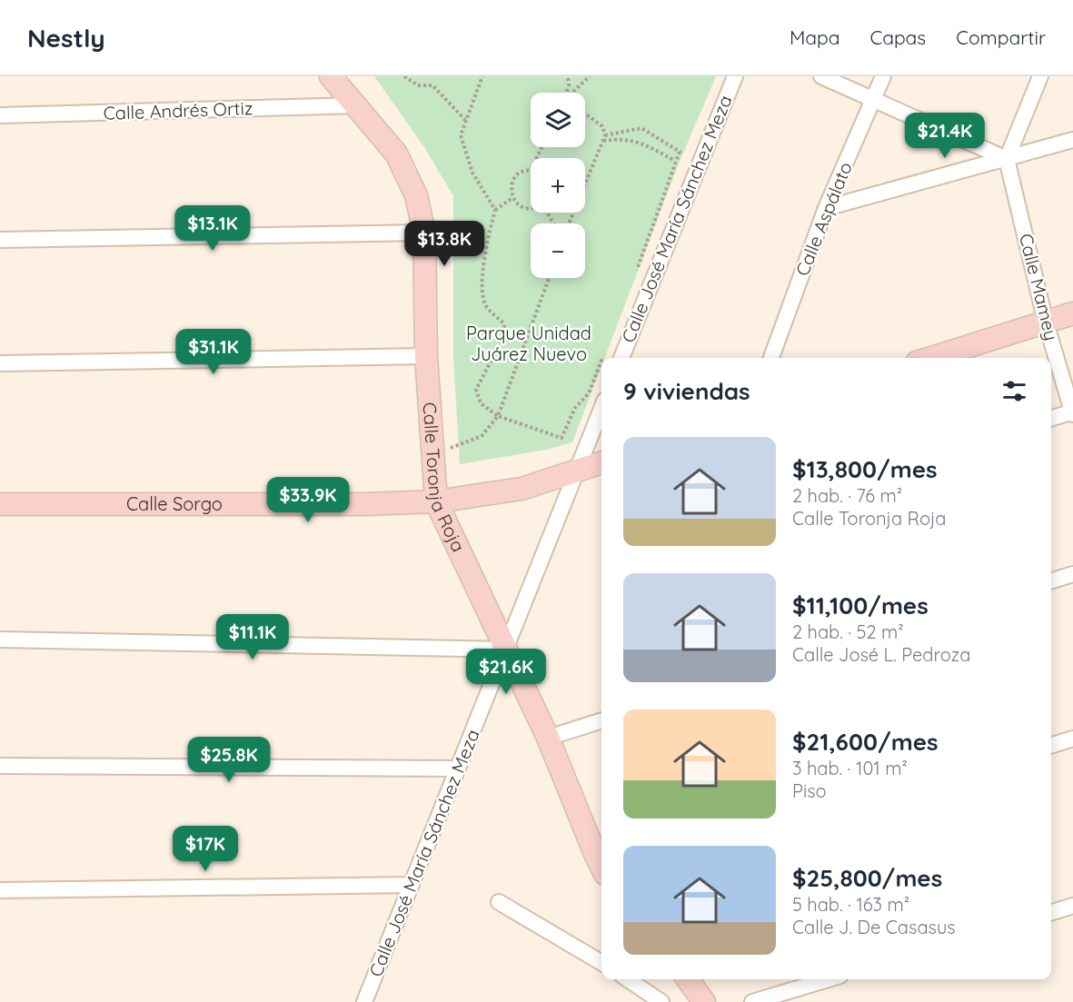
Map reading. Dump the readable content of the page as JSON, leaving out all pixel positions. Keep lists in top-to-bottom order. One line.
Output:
{"streets":{"street":["Calle Andrés Ortiz","Calle José María Sánchez Meza","Calle Aspálato","Calle Mamey","Calle Toronja Roja","Calle Sorgo"]},"crossings":[["Calle Andrés Ortiz","Calle Toronja Roja"],["Calle José María Sánchez Meza","Calle Toronja Roja"],["Calle José María Sánchez Meza","Calle Sorgo"],["Calle Toronja Roja","Calle Sorgo"]],"parks":["Parque Unidad Juárez Nuevo"],"page":{"header":"Nestly","nav":["Mapa","Capas","Compartir"],"map_buttons":["+","−"],"price":["$21.4K","$13.1K","$13.8K","$31.1K","$33.9K","$11.1K","$21.6K","$25.8K","$17K"],"heading":"9 viviendas","list":[{"name":"$13,800/mes","note":"2 hab. · 76 m² · Calle Toronja Roja"},{"name":"$11,100/mes","note":"2 hab. · 52 m² · Calle José L. Pedroza"},{"name":"$21,600/mes","note":"3 hab. · 101 m² · Piso"},{"name":"$25,800/mes","note":"5 hab. · 163 m² · Calle J. De Casasus"}]}}
